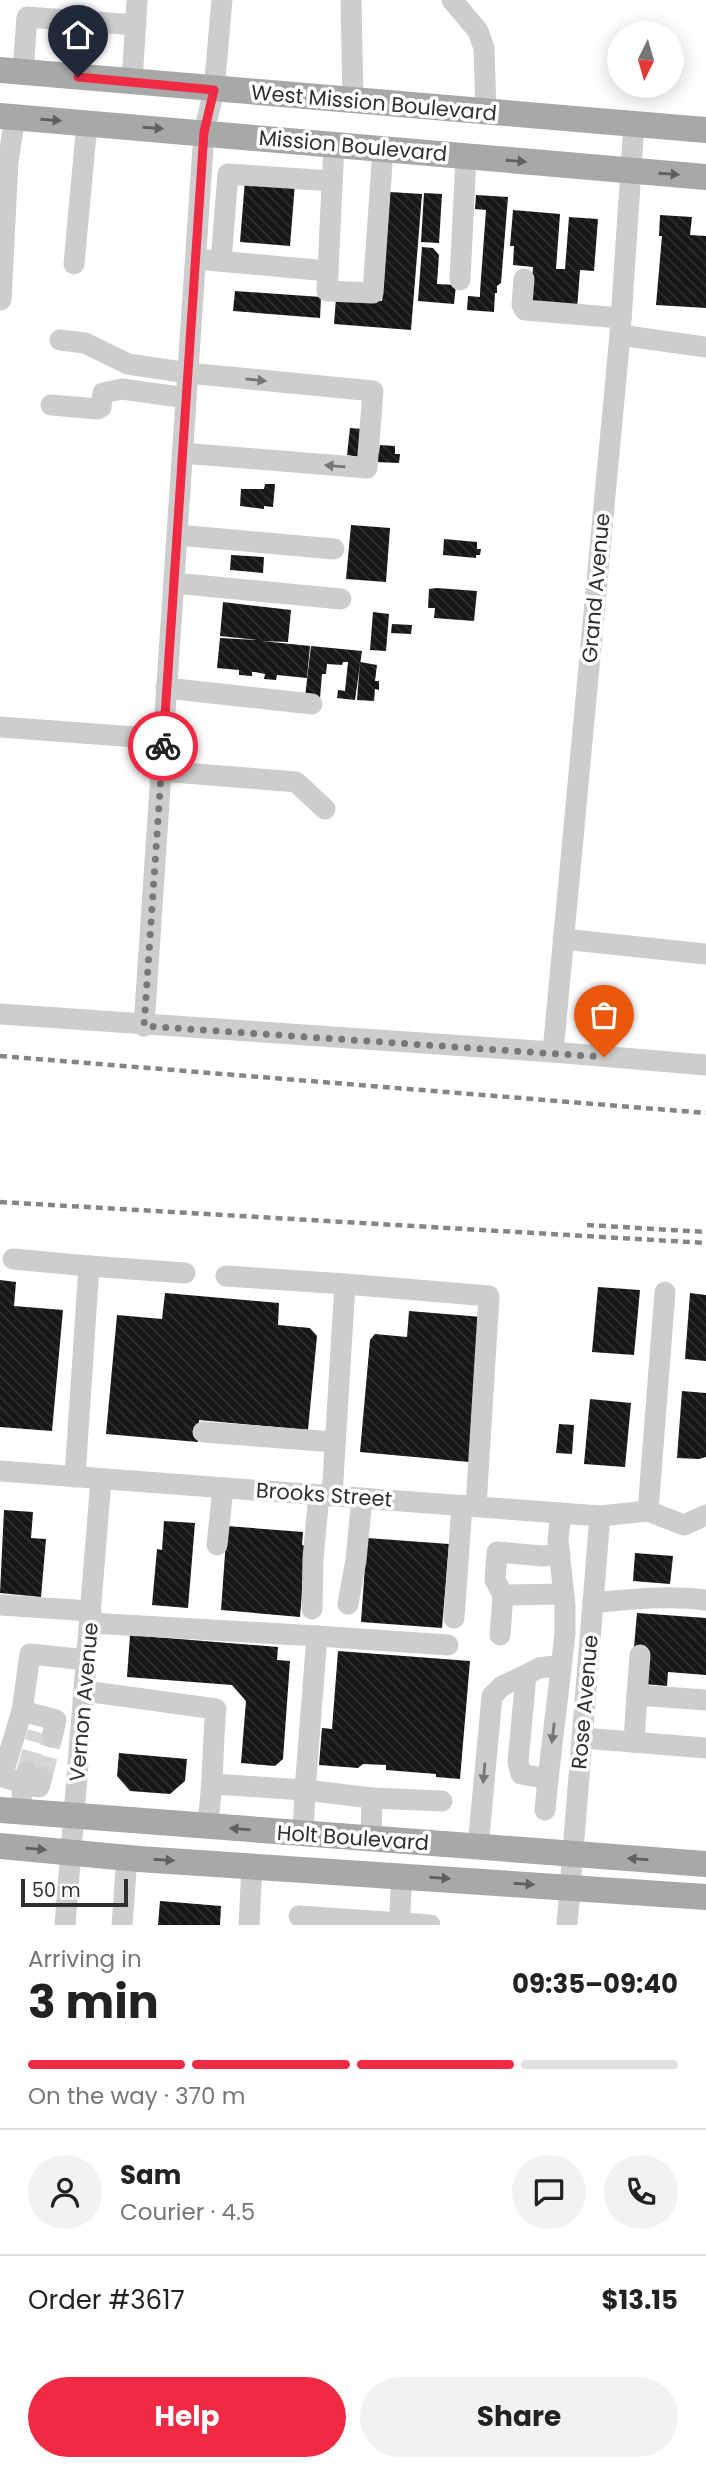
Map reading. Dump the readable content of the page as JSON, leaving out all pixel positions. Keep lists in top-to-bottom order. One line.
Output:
{"streets":{"main road":["West Mission Boulevard","Mission Boulevard","Holt Boulevard"],"street":["Grand Avenue","Brooks Street","Vernon Avenue","Rose Avenue"]},"crossings":[["West Mission Boulevard","Grand Avenue"],["Mission Boulevard","Grand Avenue"],["Brooks Street","Vernon Avenue"],["Brooks Street","Rose Avenue"],["Vernon Avenue","Holt Boulevard"],["Rose Avenue","Holt Boulevard"]],"one_way":["Mission Boulevard"],"scale_bar":"50 m","north":"bottom","page":{"scale":"50 m","heading":["3 min","Arriving in","09:35–09:40"],"panel":["Sam","Courier · 4.5","Order #3617","$13.15"],"bar":"On the way · 370 m","buttons":["Help","Share"]}}
